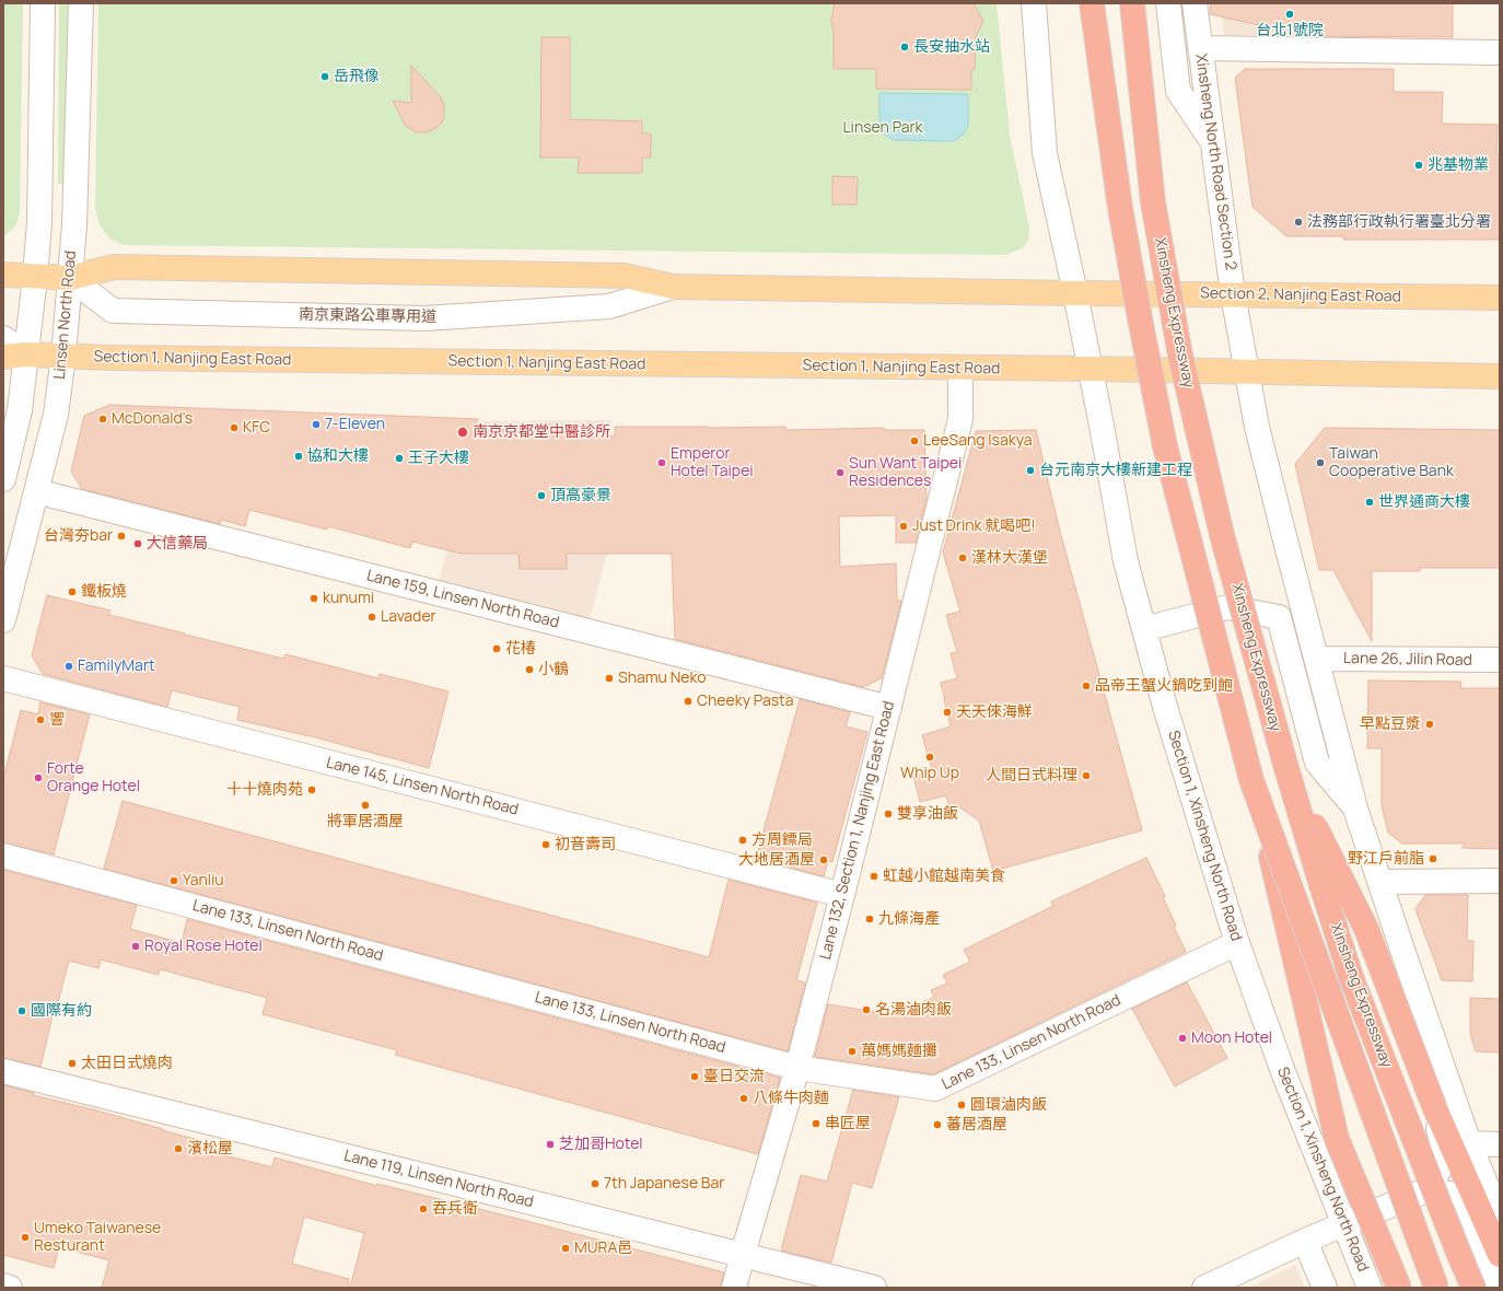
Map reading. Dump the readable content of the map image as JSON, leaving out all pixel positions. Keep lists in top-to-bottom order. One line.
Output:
{"streets":{"highway":["Xinsheng Expressway"],"main road":["Section 2, Nanjing East Road","Section 1, Nanjing East Road"],"street":["Xinsheng North Road Section 2","Linsen North Road","南京東路公車專用道","Lane 159, Linsen North Road","Lane 26, Jilin Road","Lane 145, Linsen North Road","Lane 132, Section 1, Nanjing East Road","Section 1, Xinsheng North Road","Lane 133, Linsen North Road","Lane 119, Linsen North Road"]},"crossings":[["Xinsheng North Road Section 2","Section 2, Nanjing East Road"],["Linsen North Road","南京東路公車專用道"],["Linsen North Road","Section 1, Nanjing East Road"],["Linsen North Road","Lane 159, Linsen North Road"],["Section 1, Nanjing East Road","Lane 132, Section 1, Nanjing East Road"],["Section 1, Nanjing East Road","Section 1, Xinsheng North Road"],["Lane 159, Linsen North Road","Lane 132, Section 1, Nanjing East Road"],["Lane 145, Linsen North Road","Lane 132, Section 1, Nanjing East Road"],["Lane 132, Section 1, Nanjing East Road","Lane 133, Linsen North Road"],["Lane 132, Section 1, Nanjing East Road","Lane 119, Linsen North Road"],["Section 1, Xinsheng North Road","Lane 133, Linsen North Road"]],"parks":["Linsen Park"],"places":["台北1號院","長安抽水站","岳飛像","兆基物業","法務部行政執行署臺北分署","McDonald's","7-Eleven","KFC","南京京都堂中醫診所","LeeSang Isakya","協和大樓","王子大樓","Emperor Hotel Taipei","Taiwan Cooperative Bank","台元南京大樓新建工程","Sun Want Taipei Residences","頂高豪景","世界通商大樓","Just Drink 就喝吧!","台灣夯bar","大信藥局","漢林大漢堡","鐵板燒","kunumi","Lavader","花椿","FamilyMart","小鶴","Shamu Neko","品帝王蟹火鍋吃到飽","Cheeky Pasta","天天倈海鮮","響","早點豆漿","Whip Up","人間日式料理","Forte Orange Hotel","十十燒肉苑","將軍居酒屋","雙享油飯","方周鏢局","初音壽司","野江戶前脂","大地居酒屋","虹越小館越南美食","Yanliu","九條海產","Royal Rose Hotel","名湯滷肉飯","國際有約","Moon Hotel","萬媽媽麵攤","太田日式燒肉","臺日交流","八條牛肉麵","圓環滷肉飯","串匠屋","蕃居酒屋","芝加哥Hotel","濱松屋","7th Japanese Bar","吞兵衛","Umeko Taiwanese Resturant","MURA邑"]}
